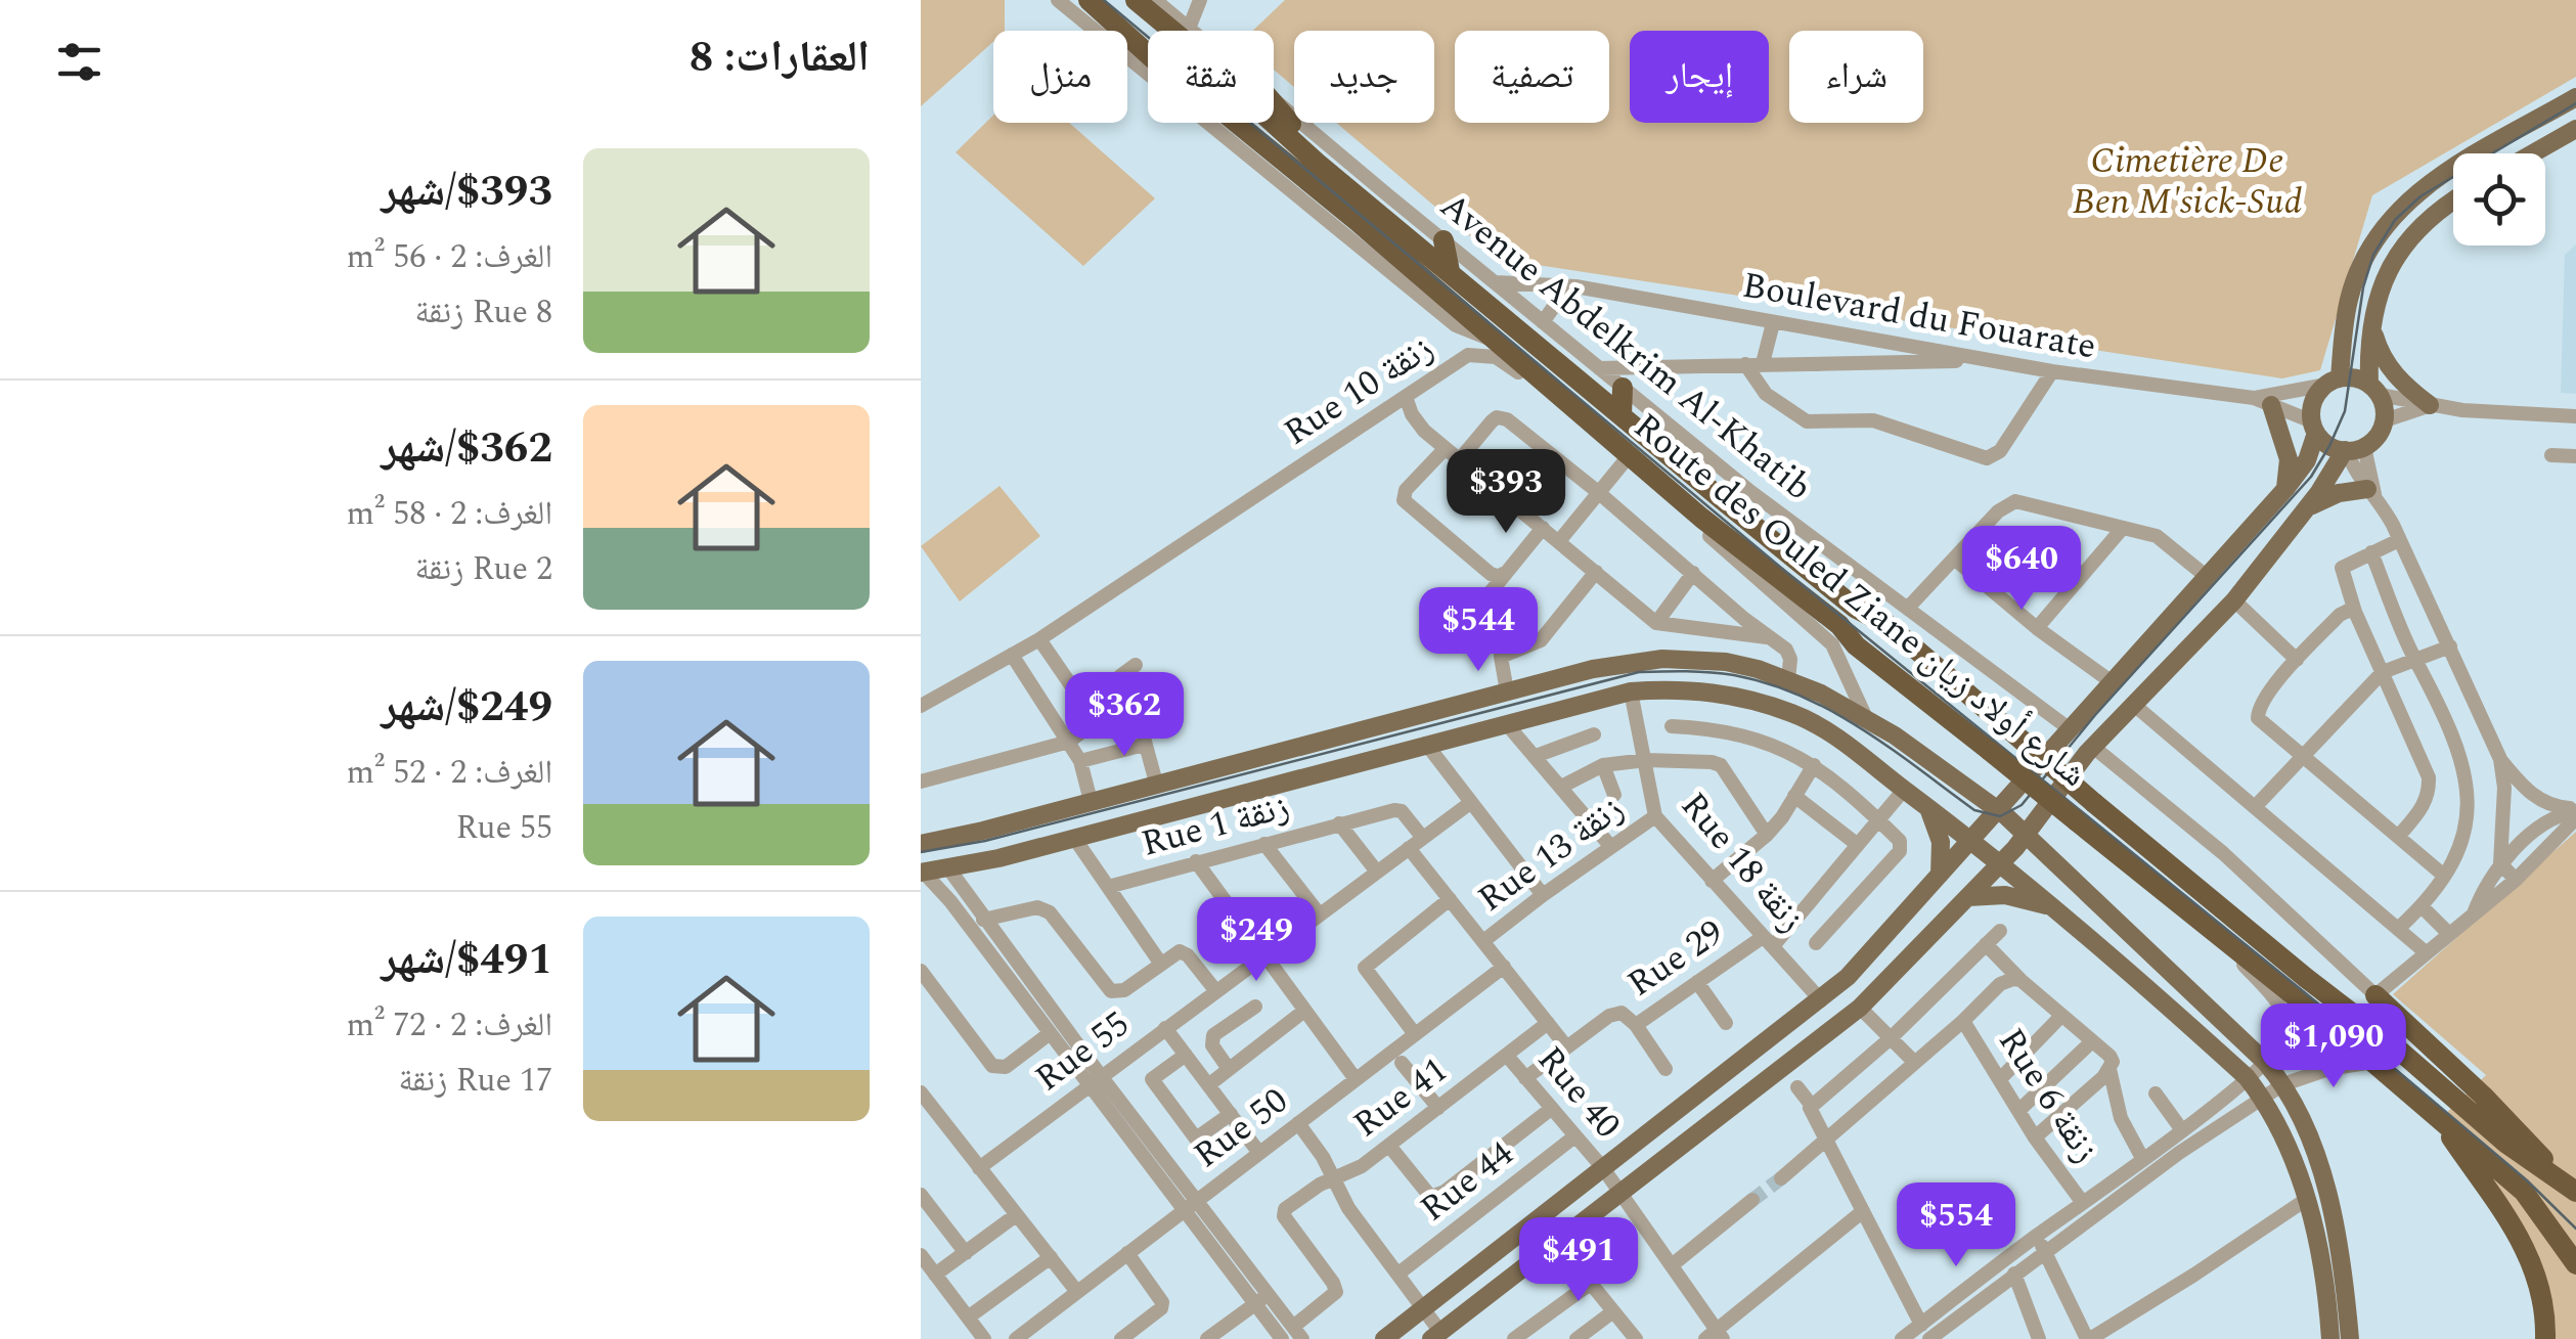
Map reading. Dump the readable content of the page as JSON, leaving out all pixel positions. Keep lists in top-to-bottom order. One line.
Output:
{"streets":{"highway":["Route des Ouled Ziane شارع أولاد زيان"],"street":["Boulevard du Fouarate","Avenue Abdelkrim Al-Khatib","Rue 10 زنقة","Rue 1 زنقة","Rue 13 زنقة","Rue 18 زنقة","Rue 29","Rue 55","Rue 40","Rue 6 زنقة","Rue 41","Rue 50","Rue 44"]},"crossings":[["Boulevard du Fouarate","Avenue Abdelkrim Al-Khatib"],["Rue 1 زنقة","Rue 55"],["Rue 13 زنقة","Rue 18 زنقة"],["Rue 18 زنقة","Rue 29"],["Rue 29","Rue 40"],["Rue 40","Rue 41"],["Rue 40","Rue 44"],["Rue 41","Rue 44"]],"parks":["Cimetière De Ben M'sick-Sud"],"page":{"heading":"العقارات: 8","chip":["شراء","إيجار","تصفية","جديد","شقة","منزل"],"list":[{"name":"$393/شهر","note":"الغرف: 2 · 56 m² · Rue 8 زنقة"},{"name":"$362/شهر","note":"الغرف: 2 · 58 m² · Rue 2 زنقة"},{"name":"$249/شهر","note":"الغرف: 2 · 52 m² · Rue 55"},{"name":"$491/شهر","note":"الغرف: 2 · 72 m² · Rue 17 زنقة"}],"price":["$393","$640","$544","$362","$249","$1,090","$554","$491"]}}
